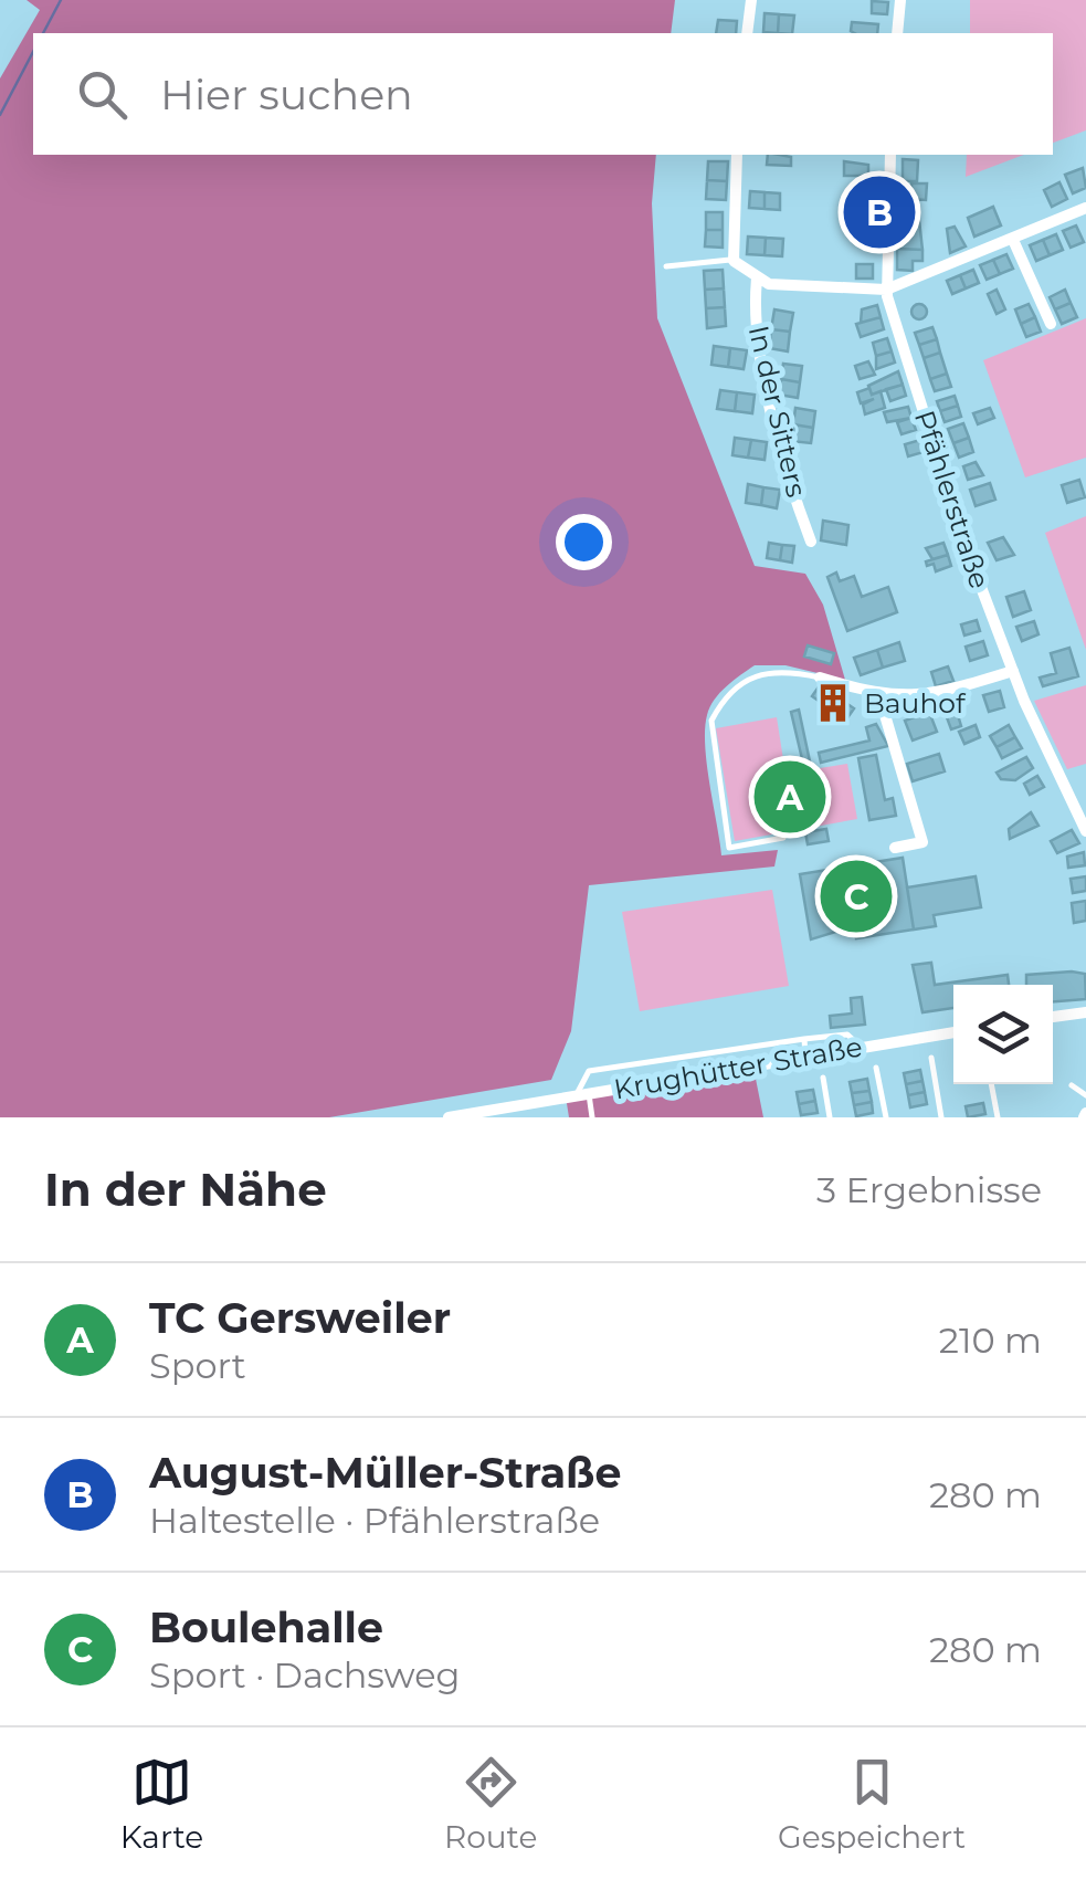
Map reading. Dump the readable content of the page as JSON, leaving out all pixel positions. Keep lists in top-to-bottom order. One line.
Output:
{"streets":{"street":["In der Sitters","Pfählerstraße","Krughütter Straße"]},"crossings":[["In der Sitters","Pfählerstraße"]],"places":{"building":["Bauhof"]},"page":{"search":"Hier suchen","pins":["B","A","C"],"heading":["In der Nähe","3 Ergebnisse"],"list":[{"mark":"A","name":"TC Gersweiler","note":"Sport","value":"210 m"},{"mark":"B","name":"August-Müller-Straße","note":"Haltestelle · Pfählerstraße","value":"280 m"},{"mark":"C","name":"Boulehalle","note":"Sport · Dachsweg","value":"280 m"}],"nav":["Karte","Route","Gespeichert"]}}
